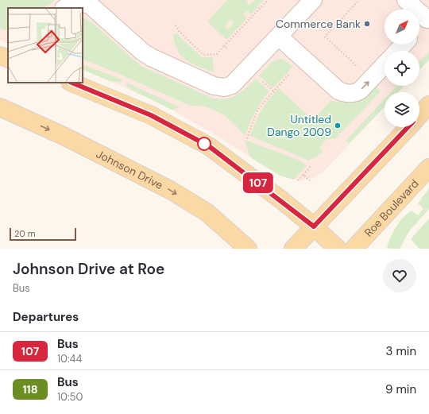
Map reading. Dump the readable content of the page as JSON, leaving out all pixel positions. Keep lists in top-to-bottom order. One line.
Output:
{"streets":{"main road":["Johnson Drive","Roe Boulevard"]},"places":["Commerce Bank","Untitled Dango 2009"],"lines":["bus line 107"],"scale_bar":"20 m","north":"top right","page":{"on_map":"107","scale":"20 m","heading":[["Johnson Drive at Roe","Bus"],"Departures"],"list":[{"mark":"107","name":"Bus","note":"10:44","value":"3 min"},{"mark":"118","name":"Bus","note":"10:50","value":"9 min"}]}}
